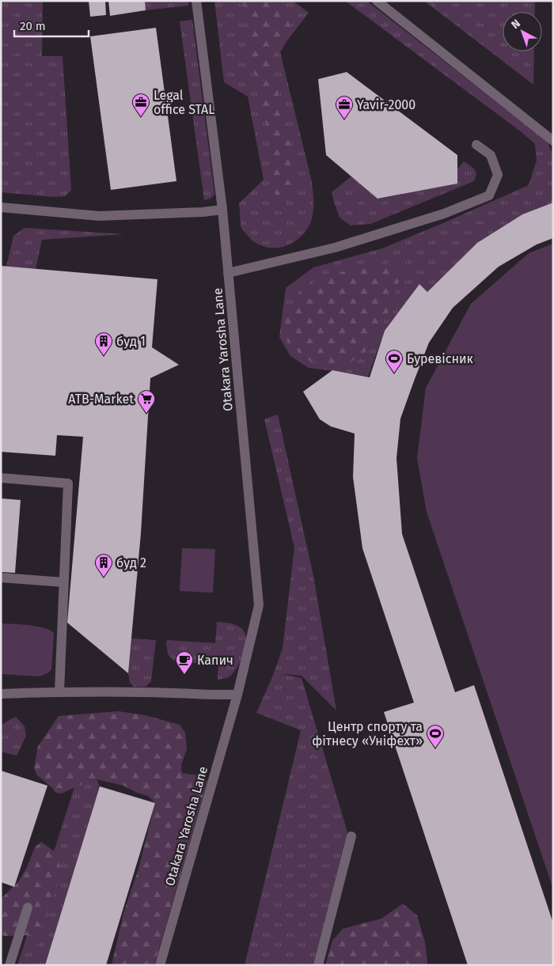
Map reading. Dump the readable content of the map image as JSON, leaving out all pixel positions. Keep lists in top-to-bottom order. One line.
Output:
{"streets":{"street":["Otakara Yarosha Lane"]},"places":{"office":["Legal office STAL","Yavir-2000"],"building":["буд 1","буд 2"],"sports":["Буревісник","Центр спорту та фітнесу «Уніфехт»"],"supermarket":["ATB-Market"],"cafe":["Капич"]},"scale_bar":"20 m","north":"top left"}
